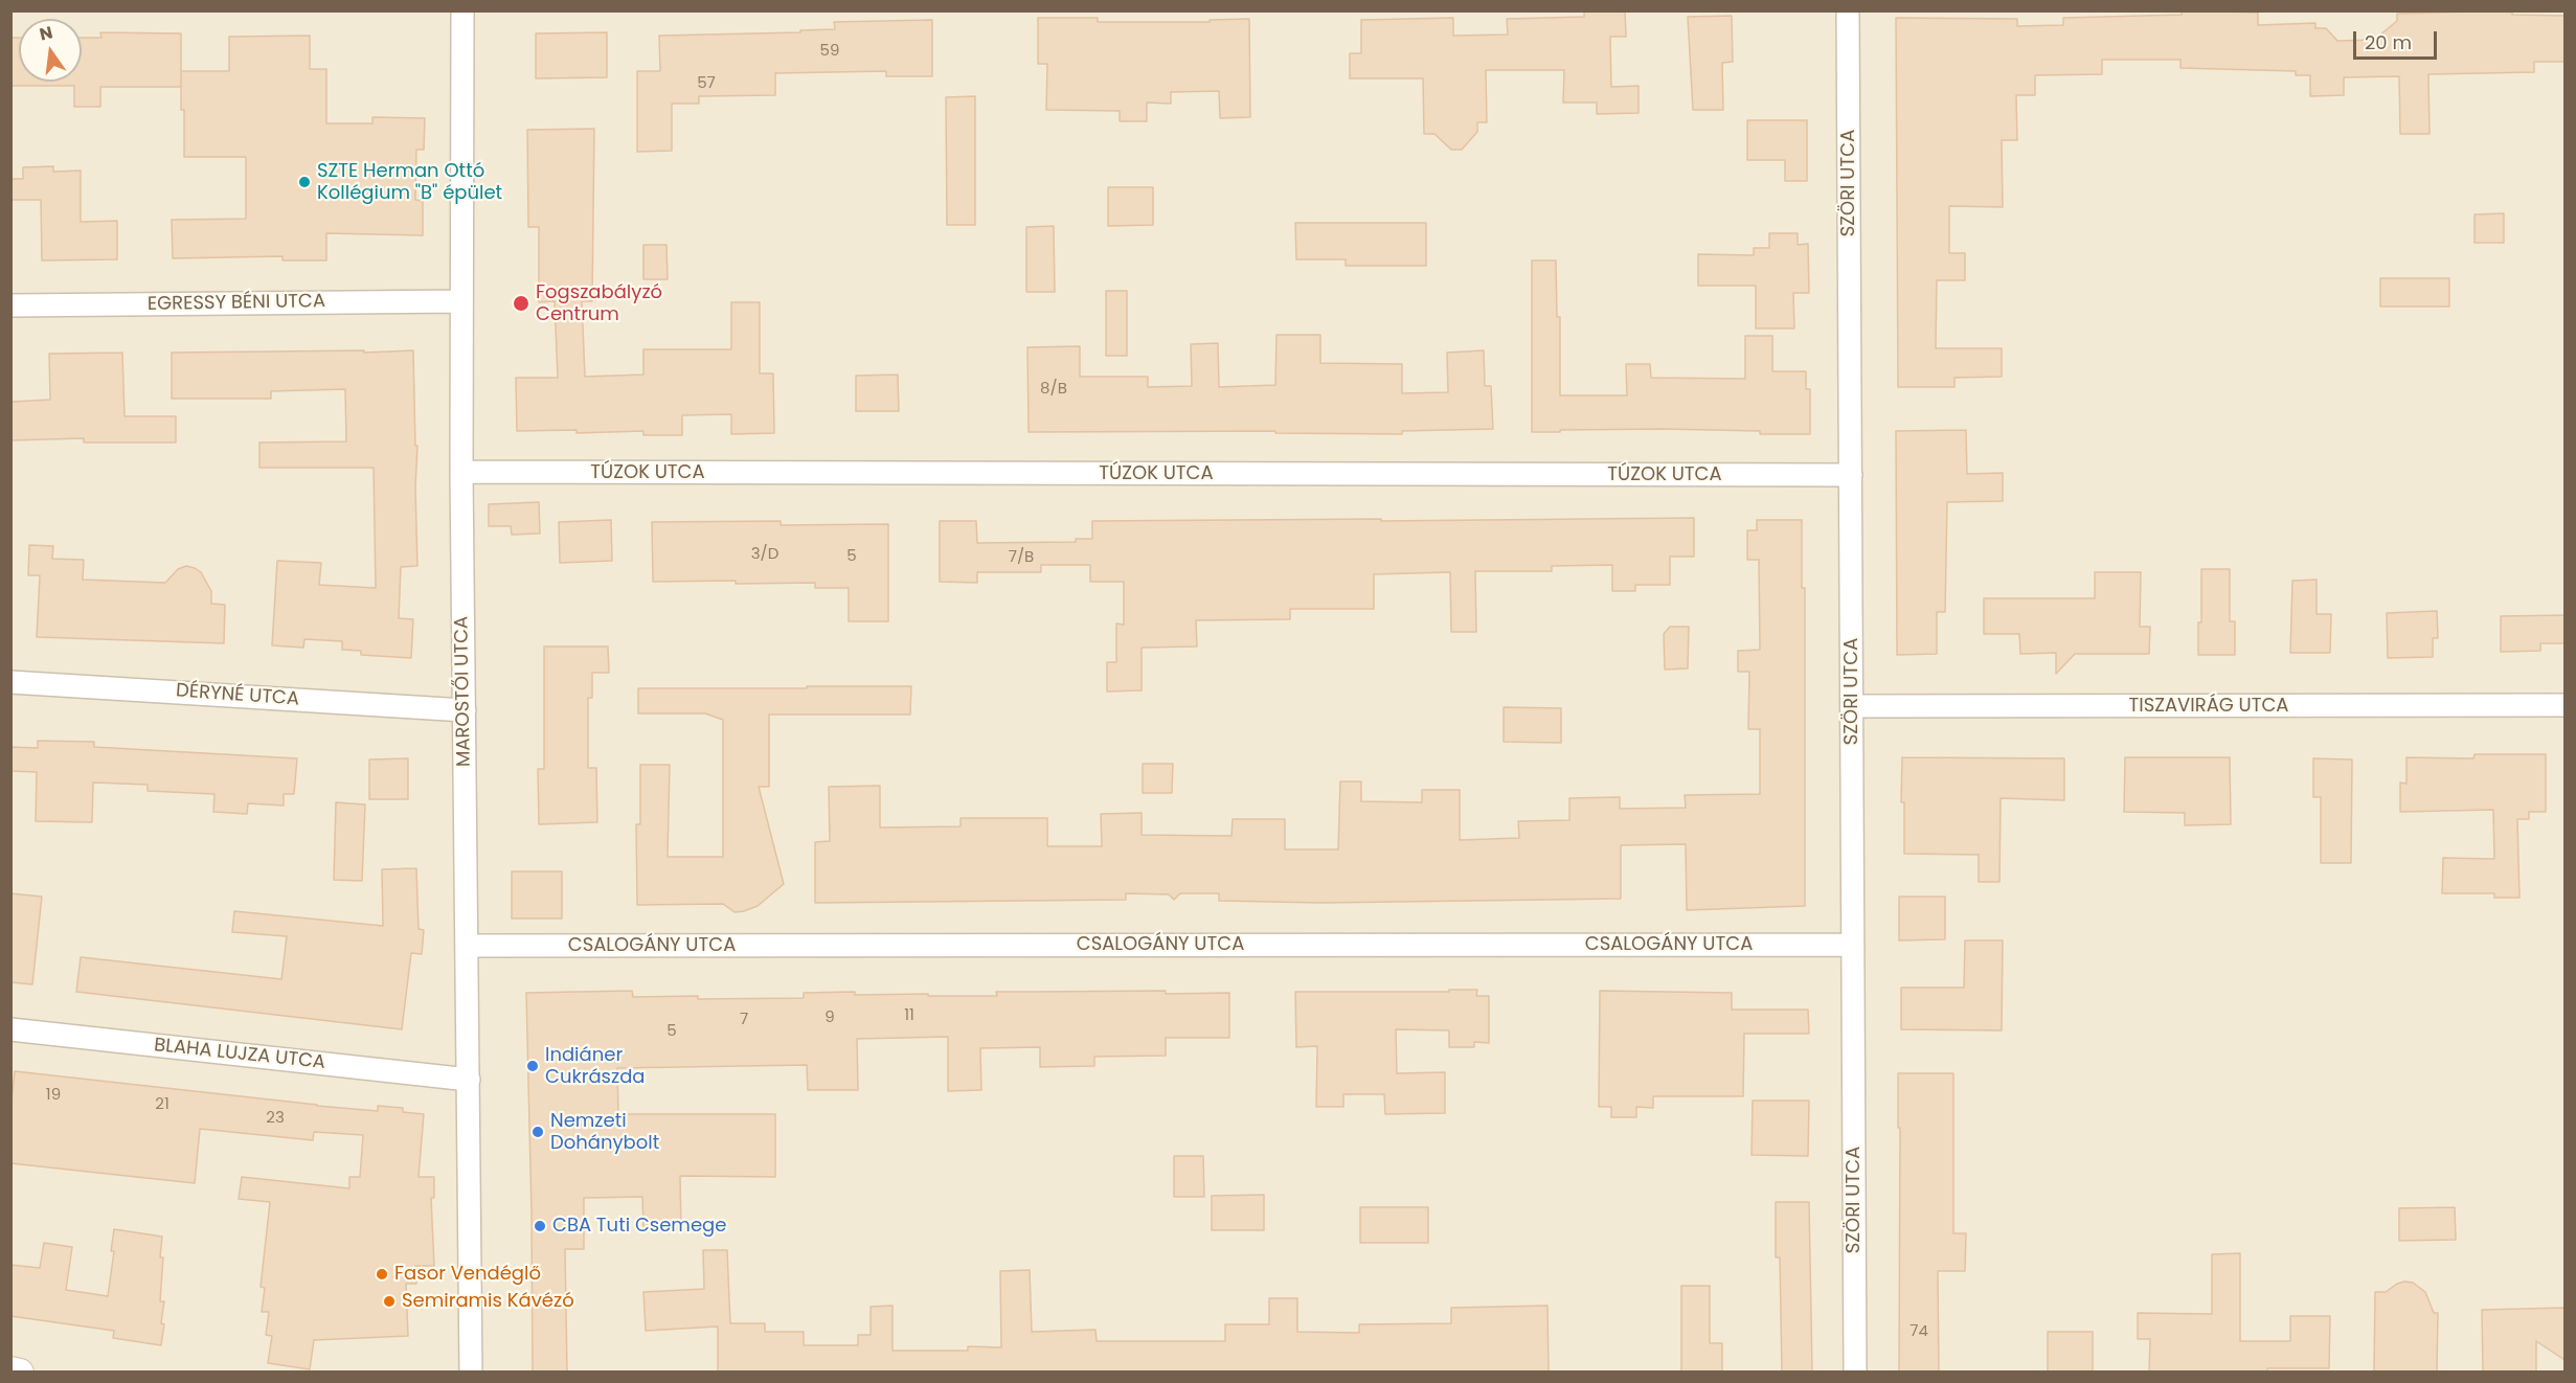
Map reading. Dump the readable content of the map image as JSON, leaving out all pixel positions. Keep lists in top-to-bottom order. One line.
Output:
{"streets":{"street":["SZÖRI UTCA","EGRESSY BÉNI UTCA","TÚZOK UTCA","MAROSTŐI UTCA","DÉRYNÉ UTCA","TISZAVIRÁG UTCA","CSALOGÁNY UTCA","BLAHA LUJZA UTCA"]},"crossings":[["SZÖRI UTCA","TÚZOK UTCA"],["SZÖRI UTCA","TISZAVIRÁG UTCA"],["SZÖRI UTCA","CSALOGÁNY UTCA"],["EGRESSY BÉNI UTCA","MAROSTŐI UTCA"],["TÚZOK UTCA","MAROSTŐI UTCA"],["MAROSTŐI UTCA","DÉRYNÉ UTCA"],["MAROSTŐI UTCA","CSALOGÁNY UTCA"],["MAROSTŐI UTCA","BLAHA LUJZA UTCA"]],"places":["SZTE Herman Ottó Kollégium \"B\" épület","Fogszabályzó Centrum","Indiáner Cukrászda","Nemzeti Dohánybolt","CBA Tuti Csemege","Fasor Vendéglő","Semiramis Kávézó"],"house_numbers":["59","57","8/B","3/D","5","7/B","11","9","7","5","19","21","23","74"],"scale_bar":"20 m","north":"top"}
